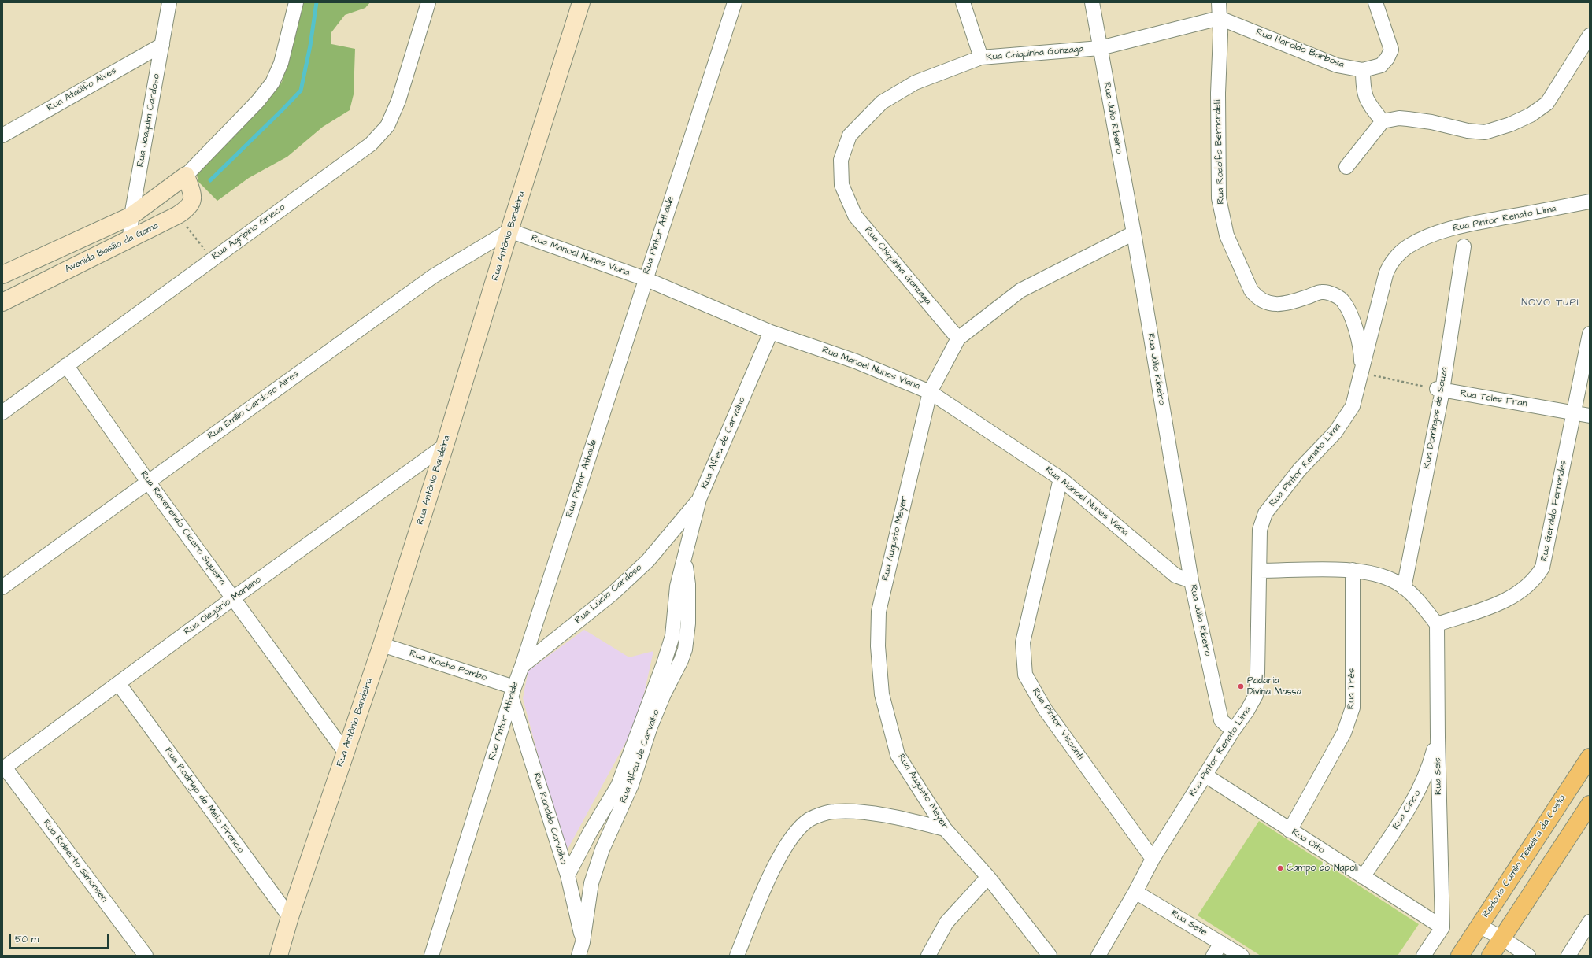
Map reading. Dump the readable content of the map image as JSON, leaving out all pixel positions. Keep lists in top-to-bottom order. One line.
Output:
{"streets":{"highway":["Rodovia Camilo Teixeira da Costa"],"street":["Rua Haroldo Barbosa","Rua Chiquinha Gonzaga","Rua Ataúlfo Alves","Rua Júlio Ribeiro","Rua Joaquim Cardoso","Rua Rodolfo Bernardelli","Rua Pintor Renato Lima","Rua Agripino Grieco","Rua Pintor Athaide","Rua Antônio Bandeira","Avenida Basílio da Gama","Rua Manoel Nunes Viana","Rua Teles Fran","Rua Emílio Cardoso Aires","Rua Domingos de Souza","Rua Alfeu de Carvalho","Rua Geraldo Fernandes","Rua Reverendo Cícero Siqueira","Rua Augusto Meyer","Rua Lúcio Cardoso","Rua Olegário Mariano","Rua Rocha Pombo","Rua Três","Rua Pintor Visconti","Rua Seis","Rua Rodrigo de Melo Franco","Rua Cinco","Rua Ronaldo Carvalho","Rua Oito","Rua Roberto Simonsen","Rua Sete"]},"crossings":[["Rua Haroldo Barbosa","Rua Chiquinha Gonzaga"],["Rua Haroldo Barbosa","Rua Rodolfo Bernardelli"],["Rua Chiquinha Gonzaga","Rua Júlio Ribeiro"],["Rua Chiquinha Gonzaga","Rua Rodolfo Bernardelli"],["Rua Chiquinha Gonzaga","Rua Augusto Meyer"],["Rua Ataúlfo Alves","Rua Joaquim Cardoso"],["Rua Júlio Ribeiro","Rua Pintor Renato Lima"],["Rua Júlio Ribeiro","Rua Manoel Nunes Viana"],["Rua Joaquim Cardoso","Avenida Basílio da Gama"],["Rua Rodolfo Bernardelli","Rua Pintor Renato Lima"],["Rua Pintor Renato Lima","Rua Domingos de Souza"],["Rua Pintor Renato Lima","Rua Pintor Visconti"],["Rua Pintor Renato Lima","Rua Oito"],["Rua Pintor Renato Lima","Rua Sete"],["Rua Agripino Grieco","Rua Reverendo Cícero Siqueira"],["Rua Pintor Athaide","Rua Manoel Nunes Viana"],["Rua Pintor Athaide","Rua Lúcio Cardoso"],["Rua Pintor Athaide","Rua Rocha Pombo"],["Rua Pintor Athaide","Rua Ronaldo Carvalho"],["Rua Antônio Bandeira","Rua Manoel Nunes Viana"],["Rua Antônio Bandeira","Rua Emílio Cardoso Aires"],["Rua Antônio Bandeira","Rua Reverendo Cícero Siqueira"],["Rua Antônio Bandeira","Rua Olegário Mariano"],["Rua Antônio Bandeira","Rua Rocha Pombo"],["Rua Antônio Bandeira","Rua Rodrigo de Melo Franco"],["Rua Manoel Nunes Viana","Rua Emílio Cardoso Aires"],["Rua Manoel Nunes Viana","Rua Alfeu de Carvalho"],["Rua Manoel Nunes Viana","Rua Augusto Meyer"],["Rua Manoel Nunes Viana","Rua Pintor Visconti"],["Rua Teles Fran","Rua Domingos de Souza"],["Rua Teles Fran","Rua Geraldo Fernandes"],["Rua Emílio Cardoso Aires","Rua Reverendo Cícero Siqueira"],["Rua Alfeu de Carvalho","Rua Lúcio Cardoso"],["Rua Alfeu de Carvalho","Rua Ronaldo Carvalho"],["Rua Geraldo Fernandes","Rua Seis"],["Rua Reverendo Cícero Siqueira","Rua Olegário Mariano"],["Rua Olegário Mariano","Rua Rodrigo de Melo Franco"],["Rua Olegário Mariano","Rua Roberto Simonsen"],["Rua Rocha Pombo","Rua Ronaldo Carvalho"],["Rua Três","Rua Oito"],["Rua Seis","Rua Cinco"],["Rua Seis","Rua Oito"],["Rua Cinco","Rua Oito"]],"districts":["NOVO TUPI"],"places":["Padaria Divina Massa","Campo do Napoli"],"scale_bar":"50 m"}
